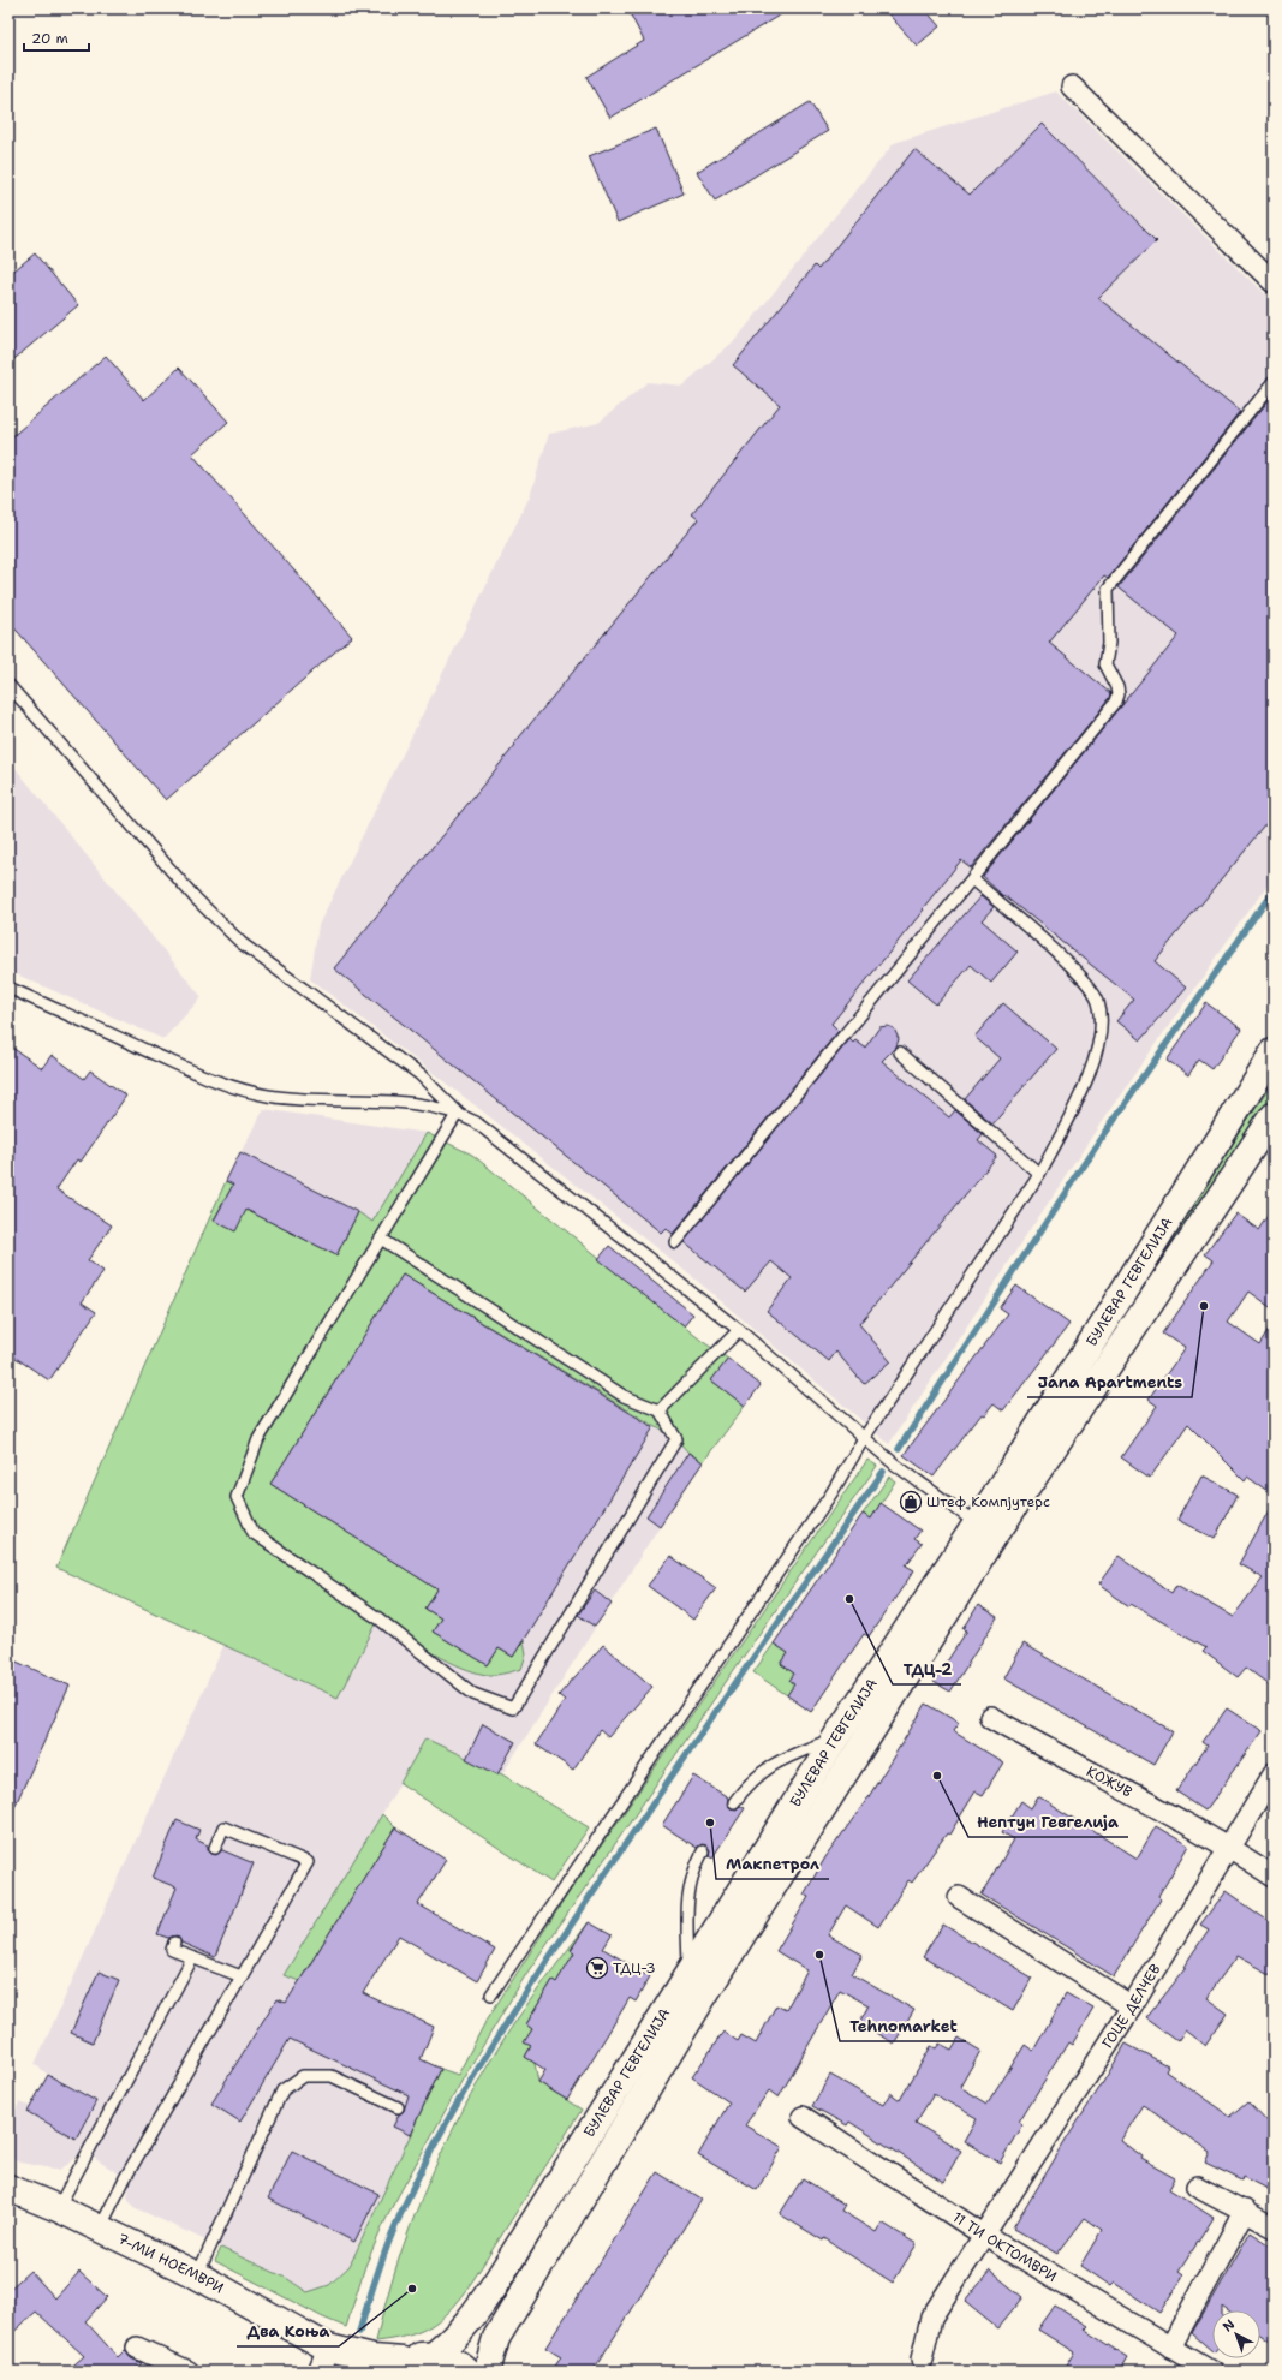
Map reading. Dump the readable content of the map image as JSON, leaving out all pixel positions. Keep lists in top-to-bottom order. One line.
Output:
{"streets":{"main road":["БУЛЕВАР ГЕВГЕЛИЈА","7-МИ НОЕМВРИ"],"street":["КОЖУВ","ГОЦЕ ДЕЛЧЕВ","11 ТИ ОКТОМВРИ"]},"crossings":[["КОЖУВ","ГОЦЕ ДЕЛЧЕВ"],["ГОЦЕ ДЕЛЧЕВ","11 ТИ ОКТОМВРИ"]],"places":{"other":["Jana Apartments","ТДЦ-2","Нептун Гевгелија","Макпетрол","Tehnomarket","Два Коња"],"shop":["Штеф Компјутерс"],"supermarket":["ТДЦ-3"]},"scale_bar":"20 m","north":"top left"}
